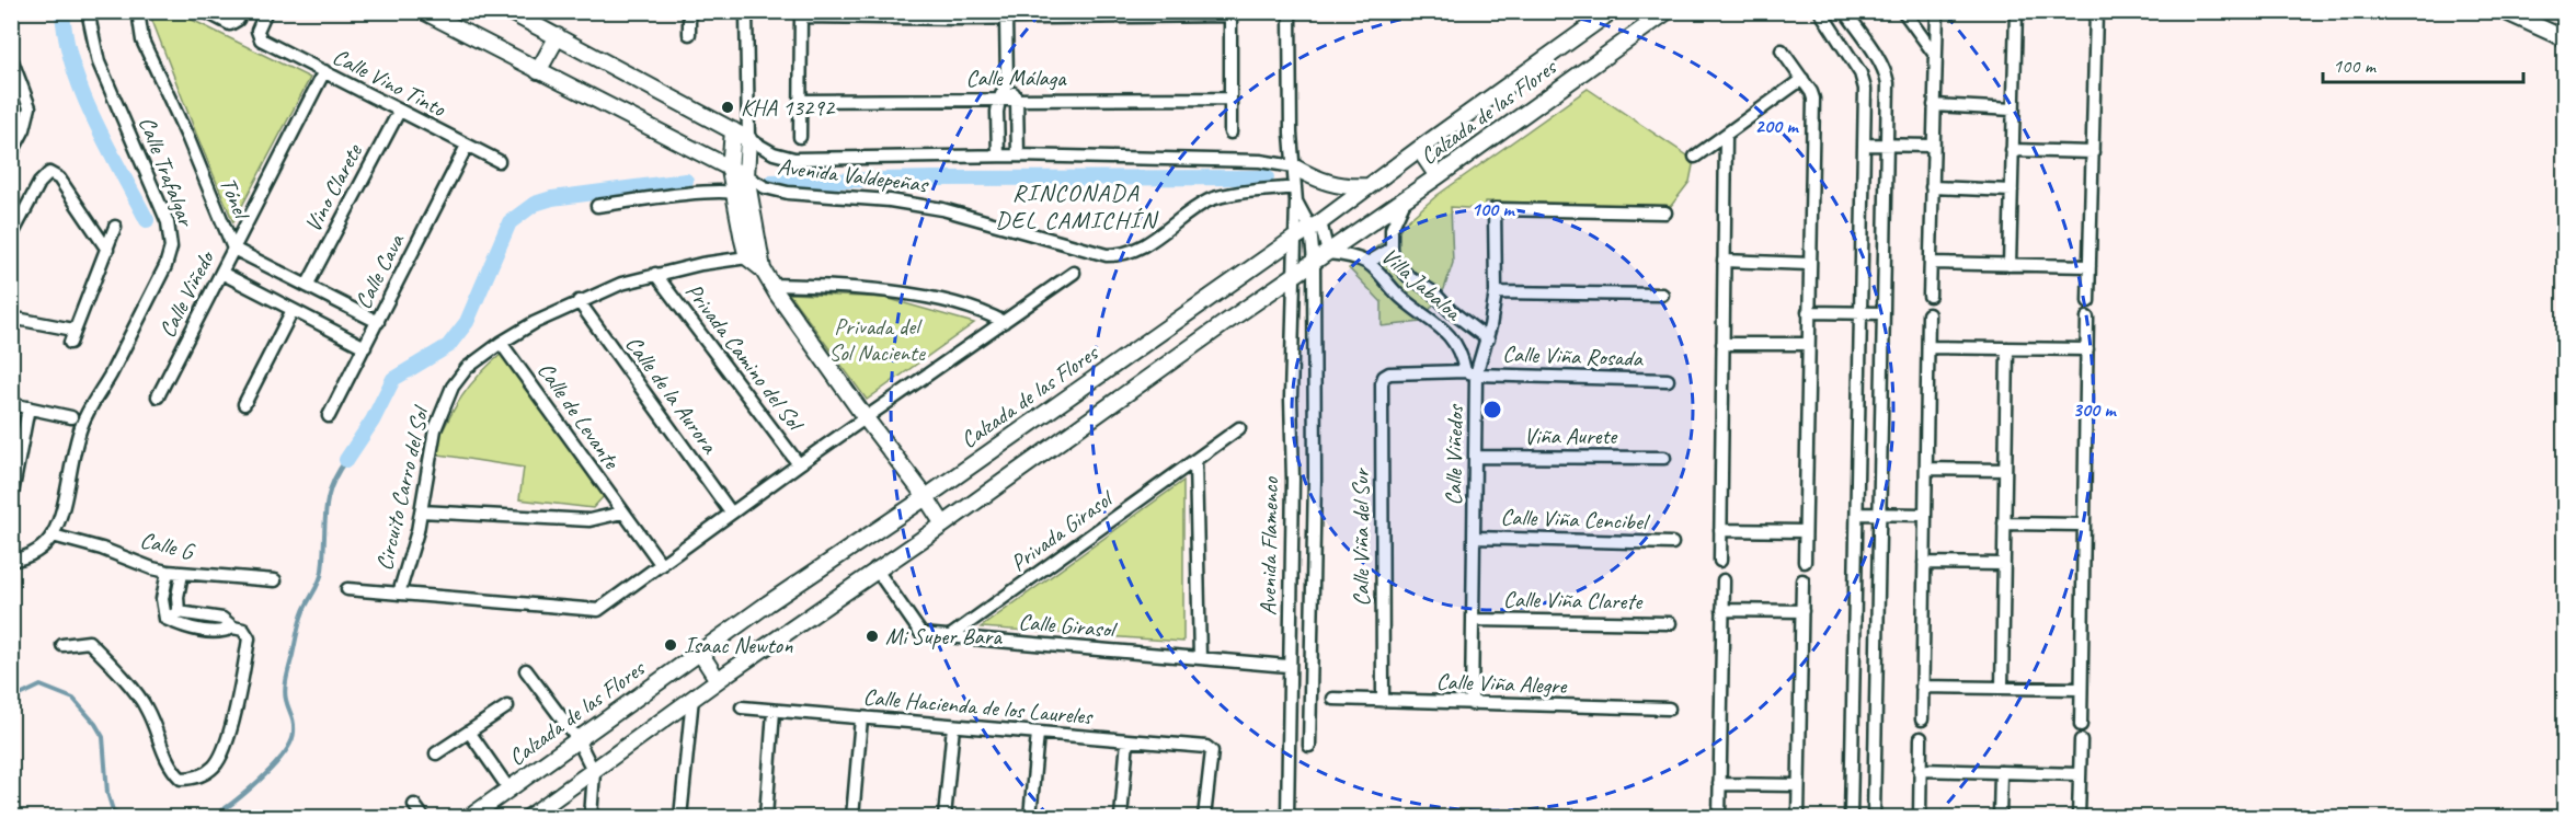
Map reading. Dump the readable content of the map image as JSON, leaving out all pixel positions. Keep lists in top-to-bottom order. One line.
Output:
{"streets":{"street":["Calle Málaga","Calle Vino Tinto","Calzada de las Flores","Calle Trafalgar","Avenida Valdepeñas","Vino Clarete","Tónel","Calle Cava","Villa Jabaloa","Calle Viñedo","Privada Camino del Sol","Calle Viña Rosada","Calle de la Aurora","Calle de Levante","Viña Aurete","Calle Viñedos","Circuito Carro del Sol","Calle Viña Cencibel","Privada Girasol","Calle Viña del Sur","Calle G","Avenida Flamenco","Calle Viña Clarete","Calle Girasol","Calle Viña Alegre","Calle Hacienda de los Laureles"]},"crossings":[["Calle Vino Tinto","Vino Clarete"],["Calle Vino Tinto","Calle Cava"],["Calle Vino Tinto","Calle Viñedo"],["Calzada de las Flores","Villa Jabaloa"],["Calzada de las Flores","Avenida Flamenco"],["Calzada de las Flores","Calle Girasol"],["Calle Trafalgar","Calle G"],["Avenida Valdepeñas","Avenida Flamenco"],["Vino Clarete","Tónel"],["Tónel","Calle Cava"],["Tónel","Calle Viñedo"],["Villa Jabaloa","Calle Viña Rosada"],["Villa Jabaloa","Calle Viñedos"],["Privada Camino del Sol","Circuito Carro del Sol"],["Calle Viña Rosada","Calle Viñedos"],["Calle Viña Rosada","Calle Viña del Sur"],["Calle de la Aurora","Circuito Carro del Sol"],["Calle de Levante","Circuito Carro del Sol"],["Viña Aurete","Calle Viñedos"],["Calle Viñedos","Calle Viña Cencibel"],["Calle Viñedos","Calle Viña Clarete"],["Calle Viñedos","Calle Viña Alegre"],["Privada Girasol","Calle Girasol"],["Calle Viña del Sur","Calle Viña Alegre"],["Avenida Flamenco","Calle Girasol"]],"districts":["RINCONADA DEL CAMICHÍN"],"parks":["Privada del Sol Naciente"],"places":["KHA 13292","Mi Super Bara","Isaac Newton"],"scale_bar":"100 m","rings":["200 m","100 m","300 m"]}
